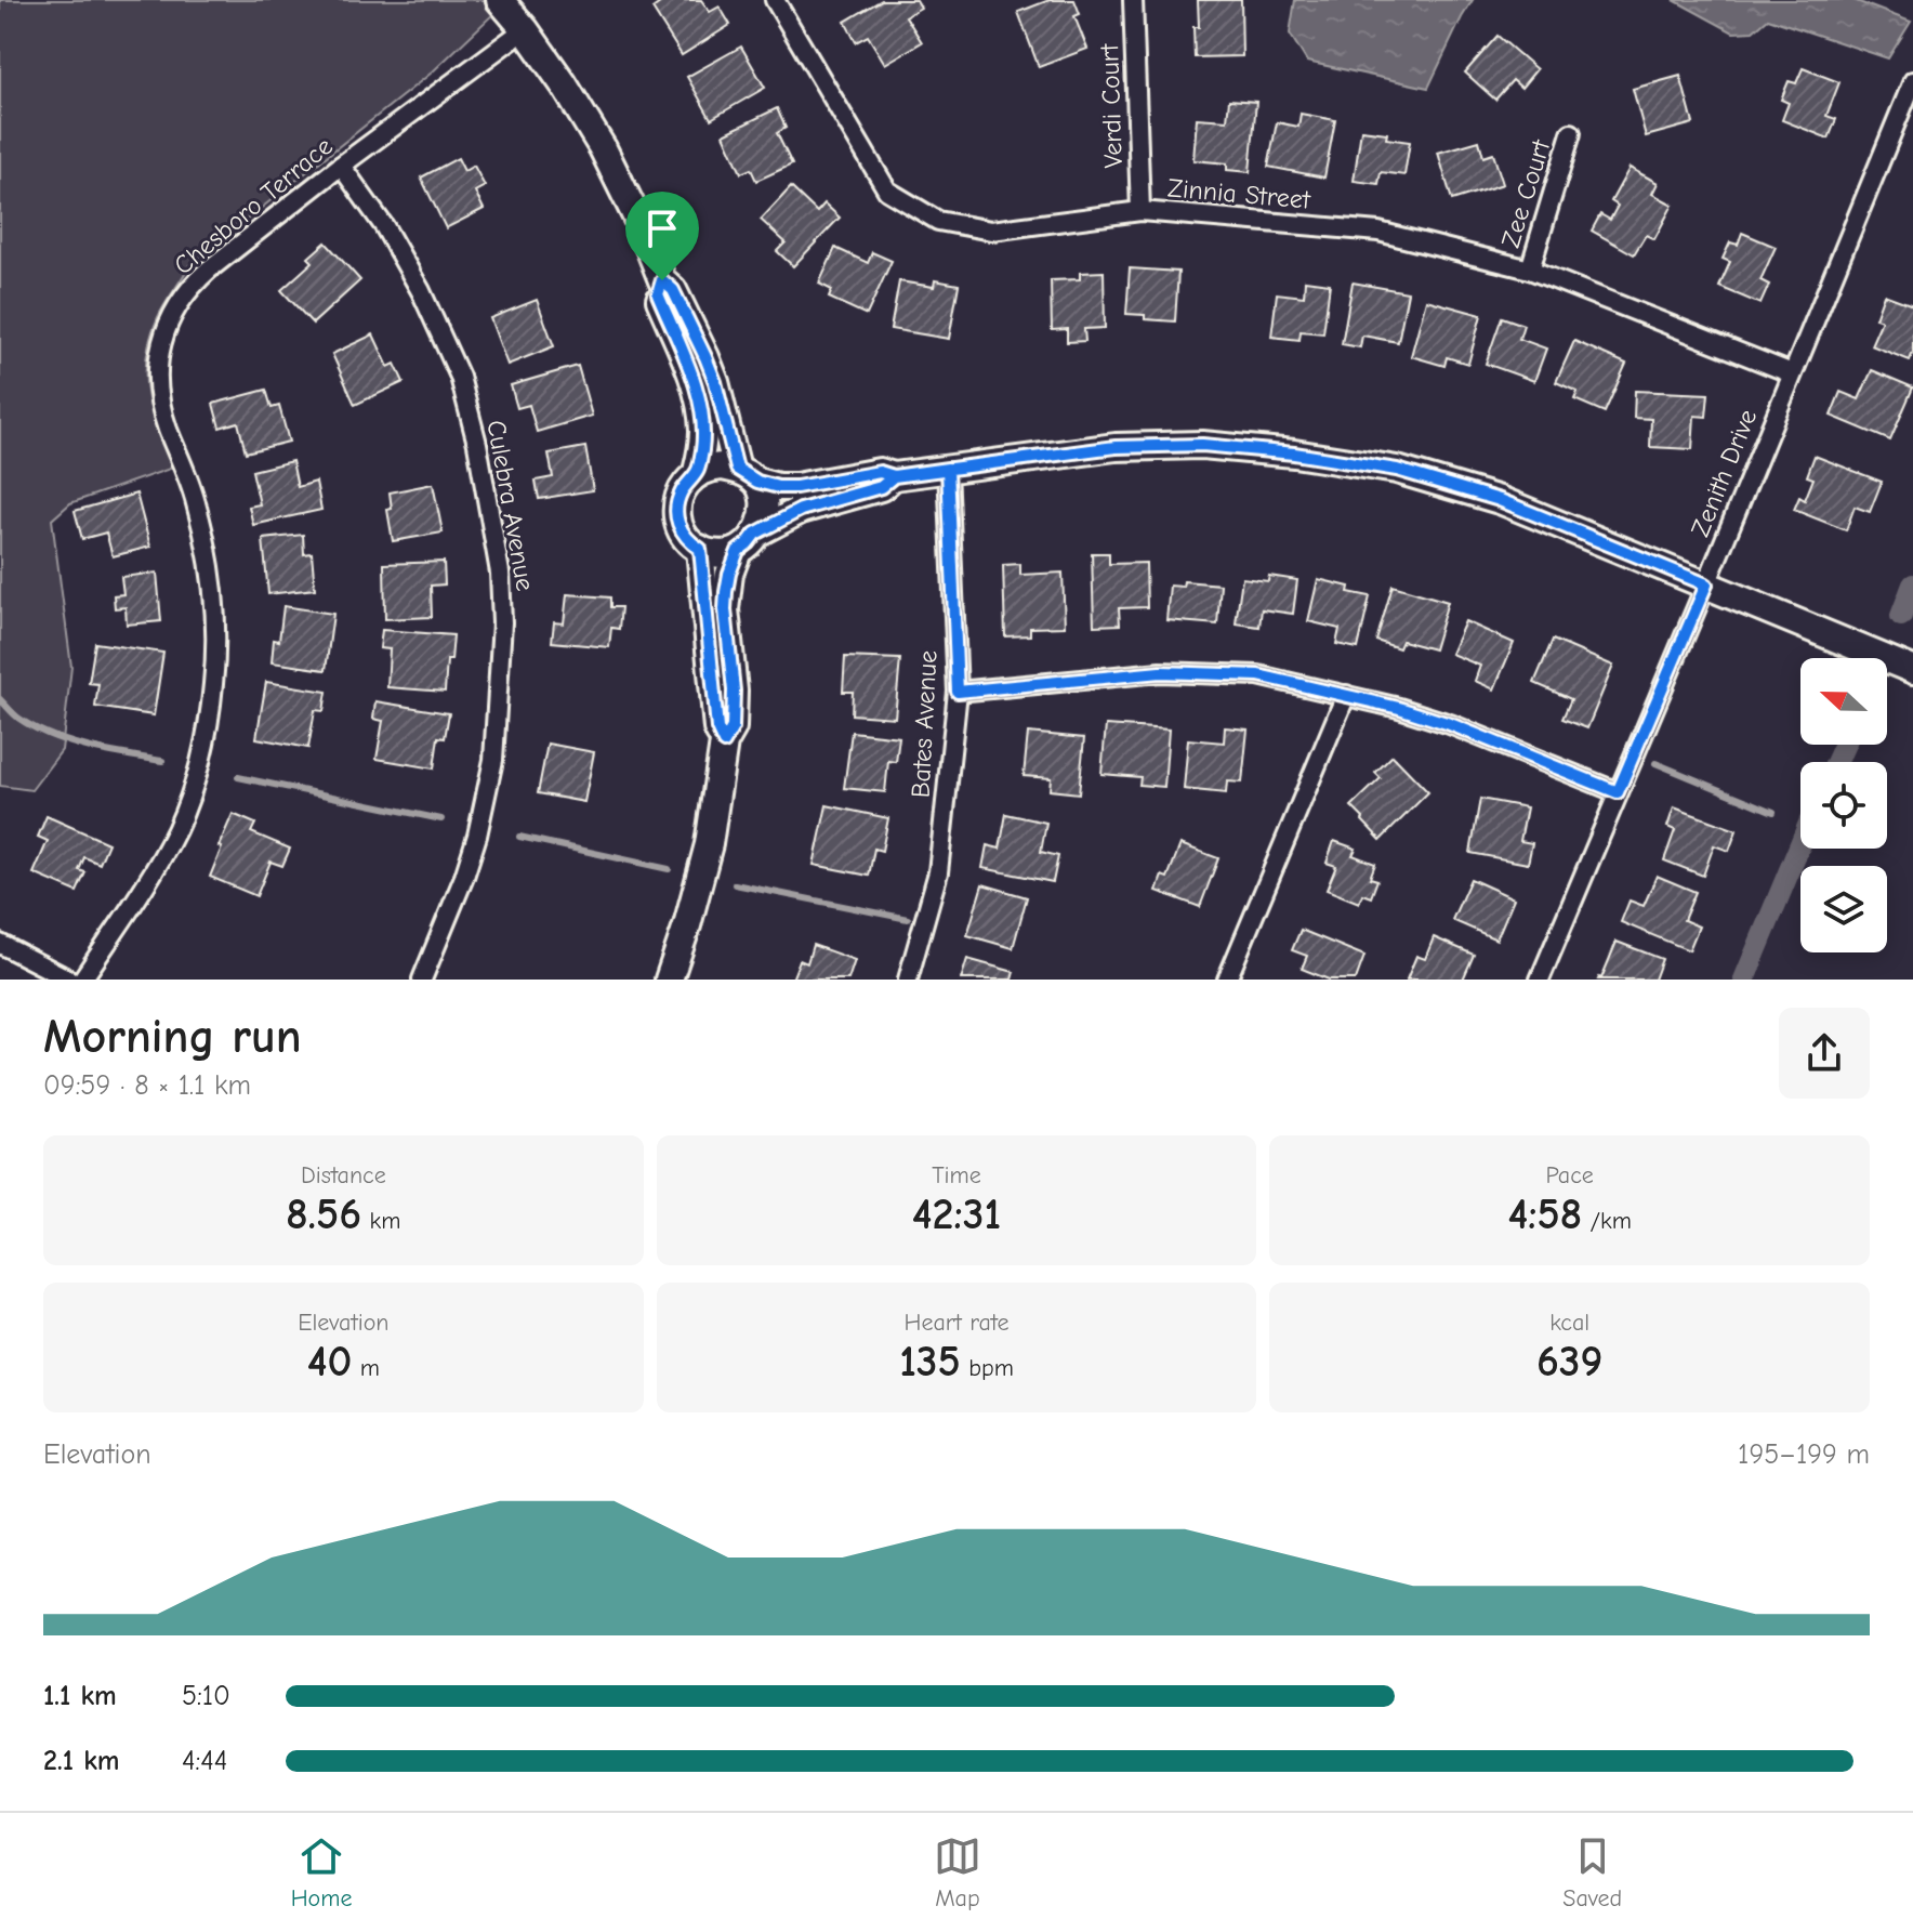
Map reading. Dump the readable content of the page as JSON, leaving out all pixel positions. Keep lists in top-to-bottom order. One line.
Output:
{"streets":{"street":["Verdi Court","Zinnia Street","Zee Court","Chesboro Terrace","Zenith Drive","Culebra Avenue","Bates Avenue"]},"crossings":[["Verdi Court","Zinnia Street"],["Zinnia Street","Zee Court"],["Zinnia Street","Zenith Drive"],["Chesboro Terrace","Culebra Avenue"]],"north":"left","page":{"heading":["Morning run","09:59 · 8 × 1.1 km"],"stats":[["Distance","8.56 km"],["Time","42:31"],["Pace","4:58 /km"],["Elevation","40 m"],["Heart rate","135 bpm"],["kcal","639"]],"chart":["Elevation","195–199 m"],"list":[{"name":"1.1 km","note":"5:10"},{"name":"2.1 km","note":"4:44"}],"tabs":["Home","Map","Saved"]}}
